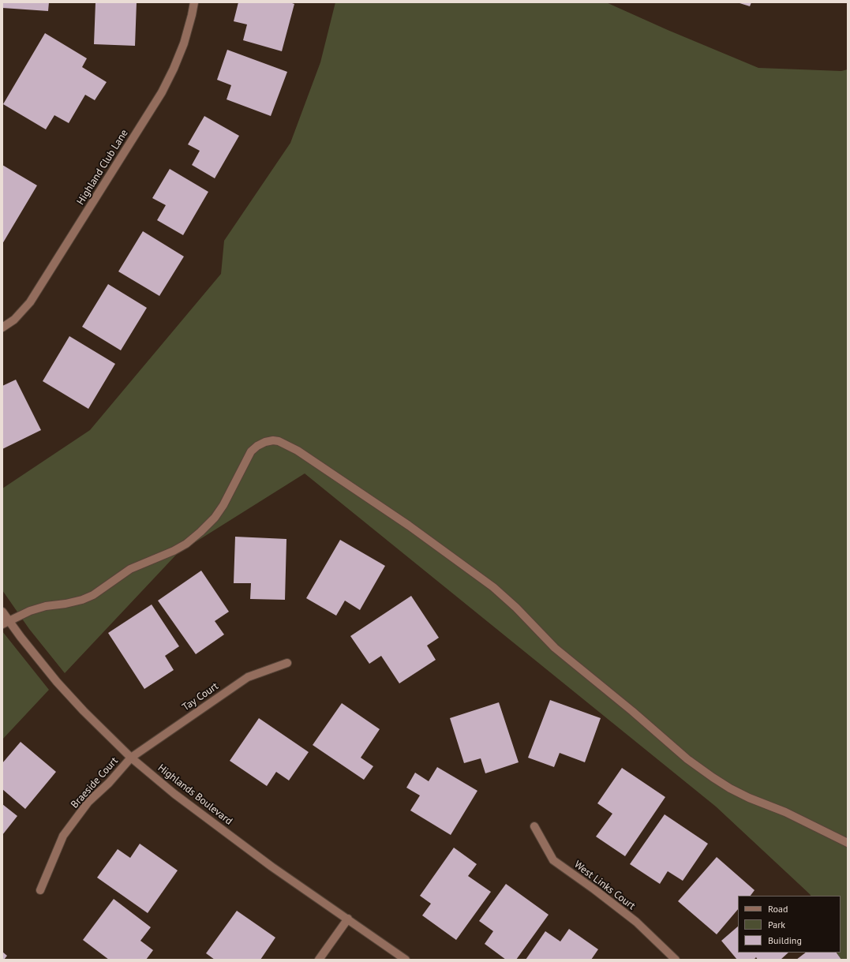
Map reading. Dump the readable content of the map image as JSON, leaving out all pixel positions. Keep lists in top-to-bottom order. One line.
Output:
{"streets":{"street":["Highland Club Lane","Tay Court","Braeside Court","Highlands Boulevard","West Links Court"]},"crossings":[["Tay Court","Braeside Court"],["Tay Court","Highlands Boulevard"],["Braeside Court","Highlands Boulevard"]],"legend":["Road","Park","Building"]}
